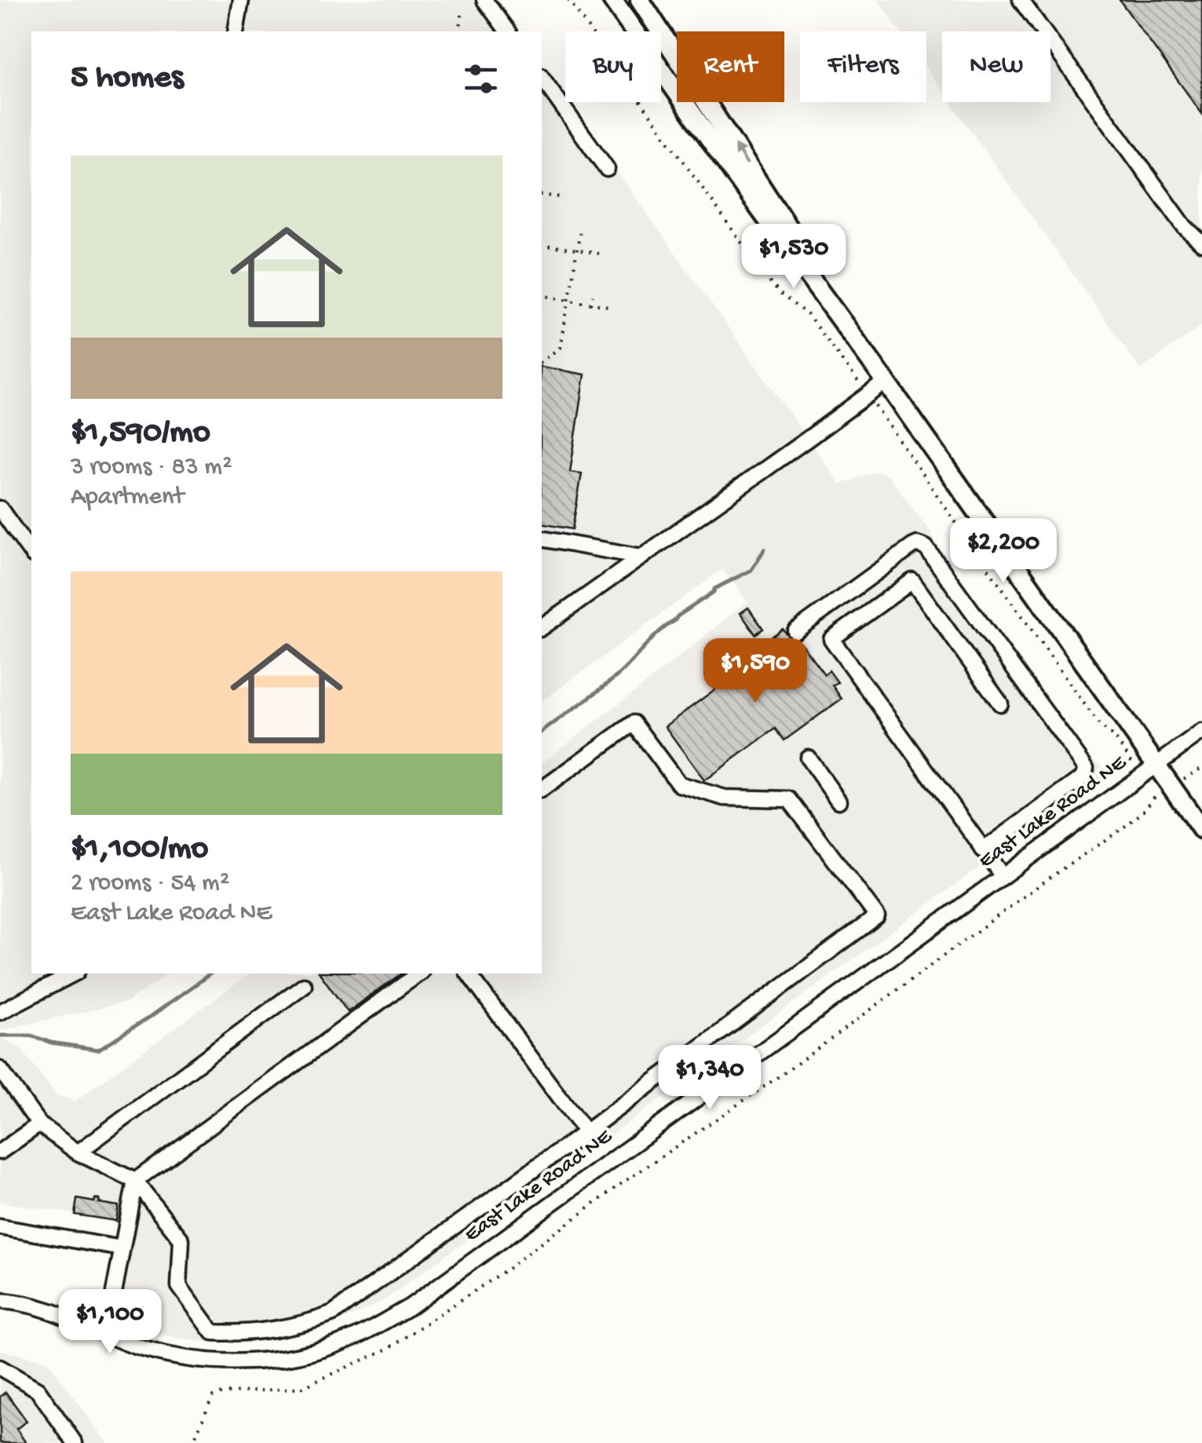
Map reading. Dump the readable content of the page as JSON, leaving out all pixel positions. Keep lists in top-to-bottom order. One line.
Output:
{"streets":{"street":["East Lake Road NE"]},"page":{"chip":["Buy","Rent","Filters","New"],"heading":"5 homes","list":[{"name":"$1,590/mo","note":"3 rooms · 83 m² · Apartment"},{"name":"$1,100/mo","note":"2 rooms · 54 m² · East Lake Road NE"}],"price":["$1,530","$2,200","$1,590","$1,340","$1,100"]}}
